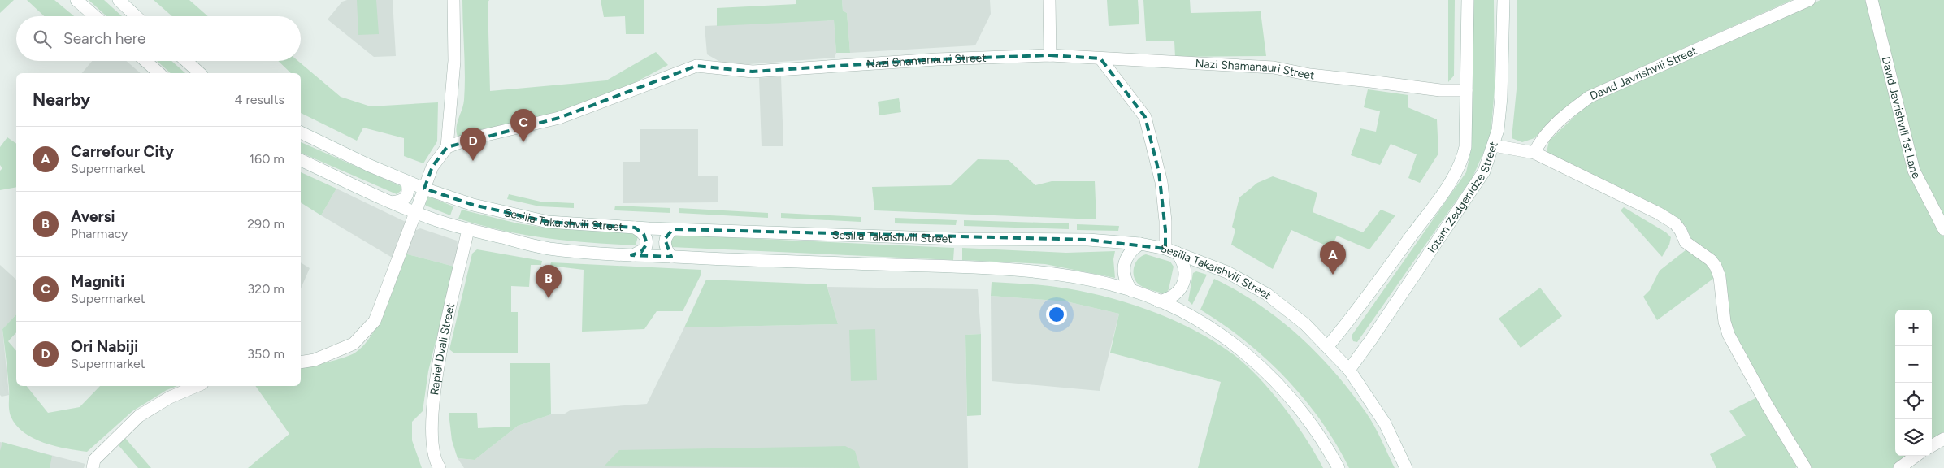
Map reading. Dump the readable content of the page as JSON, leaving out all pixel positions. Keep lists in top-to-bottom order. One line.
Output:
{"streets":{"main road":["Nazi Shamanauri Street","David Javrishvili Street","David Javrishvili 1st Lane","Iotam Zedgenidze Street","Sesilia Takaishvili Street","Rapiel Dvali Street"]},"crossings":[["Nazi Shamanauri Street","Iotam Zedgenidze Street"],["Iotam Zedgenidze Street","Sesilia Takaishvili Street"]],"page":{"search":"Search here","heading":["Nearby","4 results"],"pins":["C","D","A","B"],"list":[{"mark":"A","name":"Carrefour City","note":"Supermarket","value":"160 m"},{"mark":"B","name":"Aversi","note":"Pharmacy","value":"290 m"},{"mark":"C","name":"Magniti","note":"Supermarket","value":"320 m"},{"mark":"D","name":"Ori Nabiji","note":"Supermarket","value":"350 m"}],"map_buttons":["+","−"]}}
